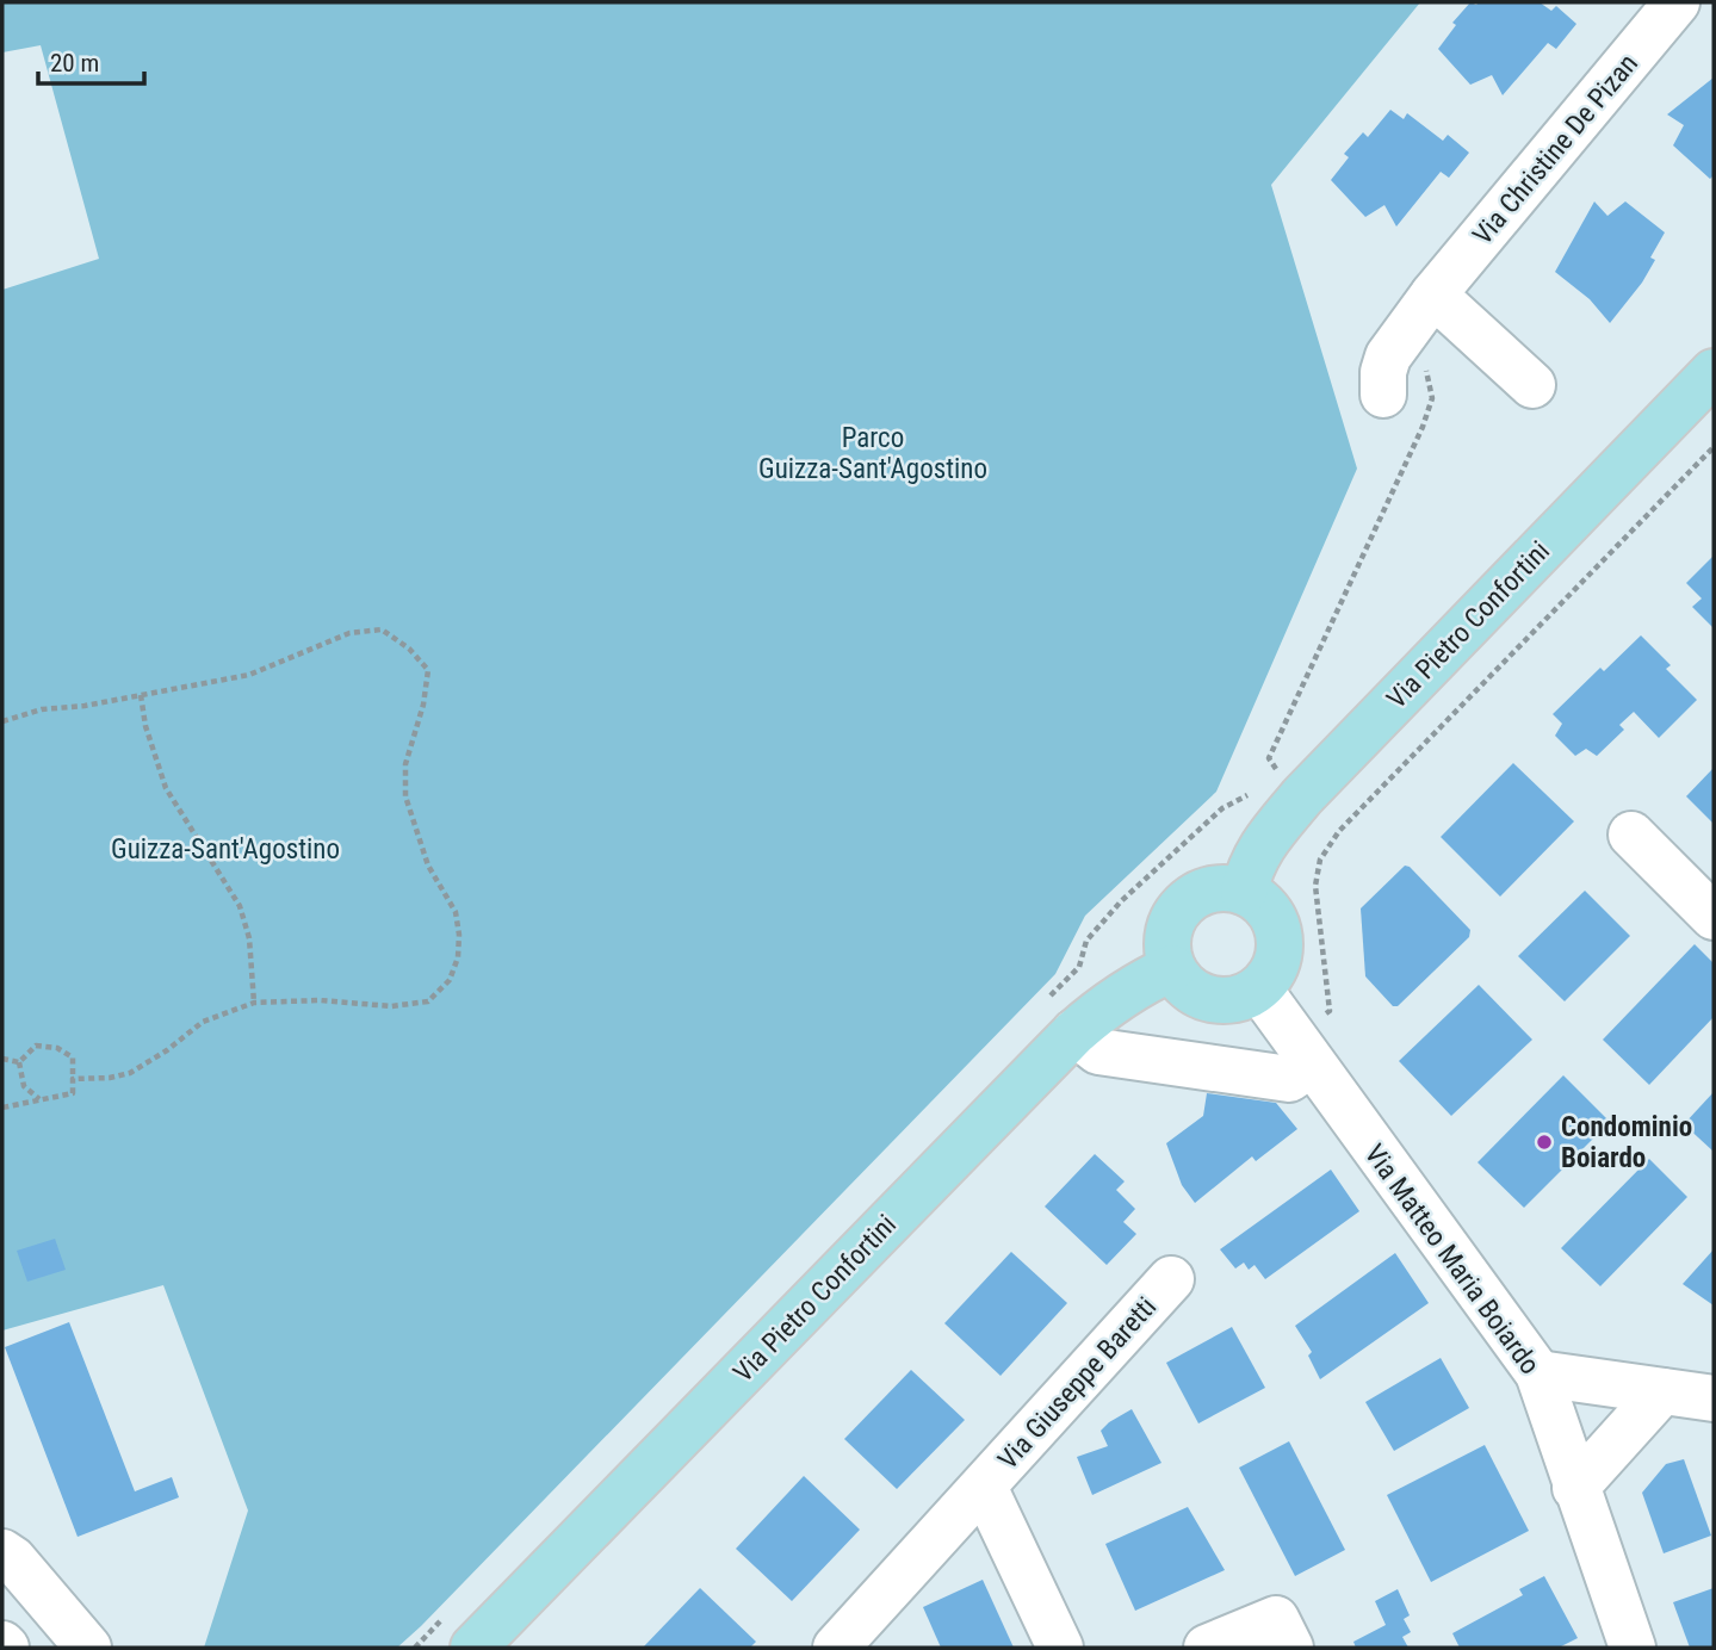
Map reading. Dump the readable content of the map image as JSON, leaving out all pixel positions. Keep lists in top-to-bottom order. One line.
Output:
{"streets":{"main road":["Via Pietro Confortini"],"street":["Via Christine De Pizan","Via Matteo Maria Boiardo","Via Giuseppe Baretti"]},"crossings":[["Via Pietro Confortini","Via Matteo Maria Boiardo"]],"parks":["Parco Guizza-Sant'Agostino","Guizza-Sant'Agostino"],"places":["Condominio Boiardo"],"scale_bar":"20 m"}
